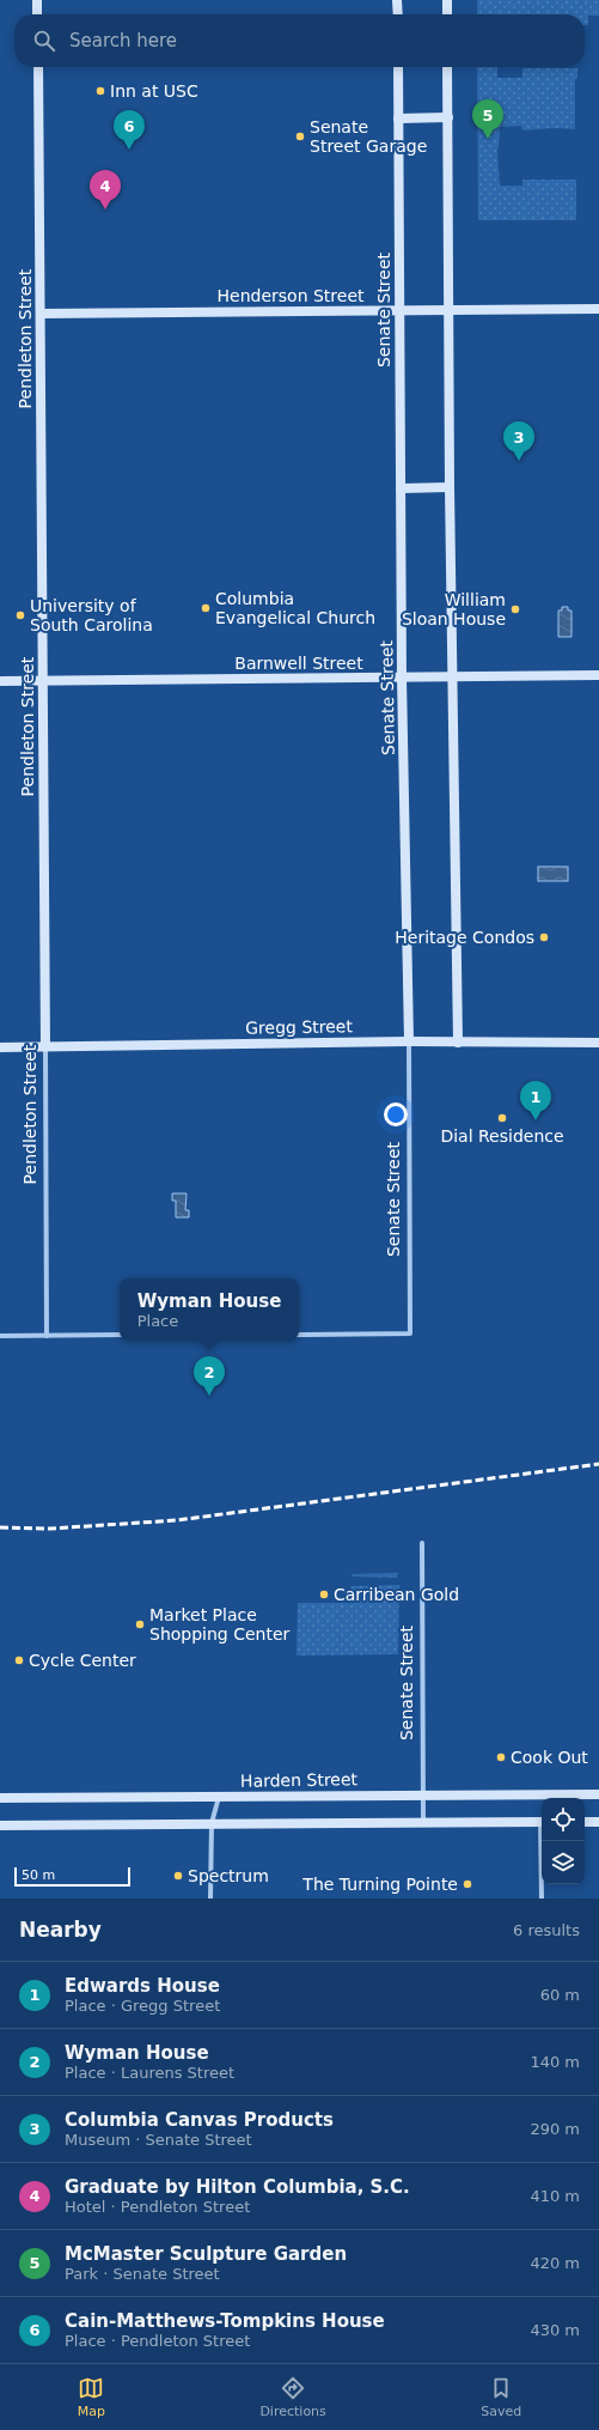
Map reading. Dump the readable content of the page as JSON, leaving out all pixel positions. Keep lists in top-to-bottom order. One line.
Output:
{"streets":{"street":["Henderson Street","Senate Street","Pendleton Street","Barnwell Street","Gregg Street","Harden Street"]},"crossings":[["Henderson Street","Senate Street"],["Henderson Street","Pendleton Street"],["Senate Street","Barnwell Street"],["Senate Street","Gregg Street"],["Senate Street","Harden Street"],["Pendleton Street","Barnwell Street"],["Pendleton Street","Gregg Street"]],"places":["Inn at USC","Senate Street Garage","Columbia Evangelical Church","William Sloan House","University of South Carolina","Heritage Condos","Dial Residence","Carribean Gold","Market Place Shopping Center","Cycle Center","Cook Out","Spectrum","The Turning Pointe"],"scale_bar":"50 m","page":{"search":"Search here","pins":["5","6","4","3","1","2"],"popup":["Wyman House","Place"],"scale":"50 m","heading":["Nearby","6 results"],"list":[{"mark":"1","name":"Edwards House","note":"Place · Gregg Street","value":"60 m"},{"mark":"2","name":"Wyman House","note":"Place · Laurens Street","value":"140 m"},{"mark":"3","name":"Columbia Canvas Products","note":"Museum · Senate Street","value":"290 m"},{"mark":"4","name":"Graduate by Hilton Columbia, S.C.","note":"Hotel · Pendleton Street","value":"410 m"},{"mark":"5","name":"McMaster Sculpture Garden","note":"Park · Senate Street","value":"420 m"},{"mark":"6","name":"Cain-Matthews-Tompkins House","note":"Place · Pendleton Street","value":"430 m"}],"nav":["Map","Directions","Saved"]}}
